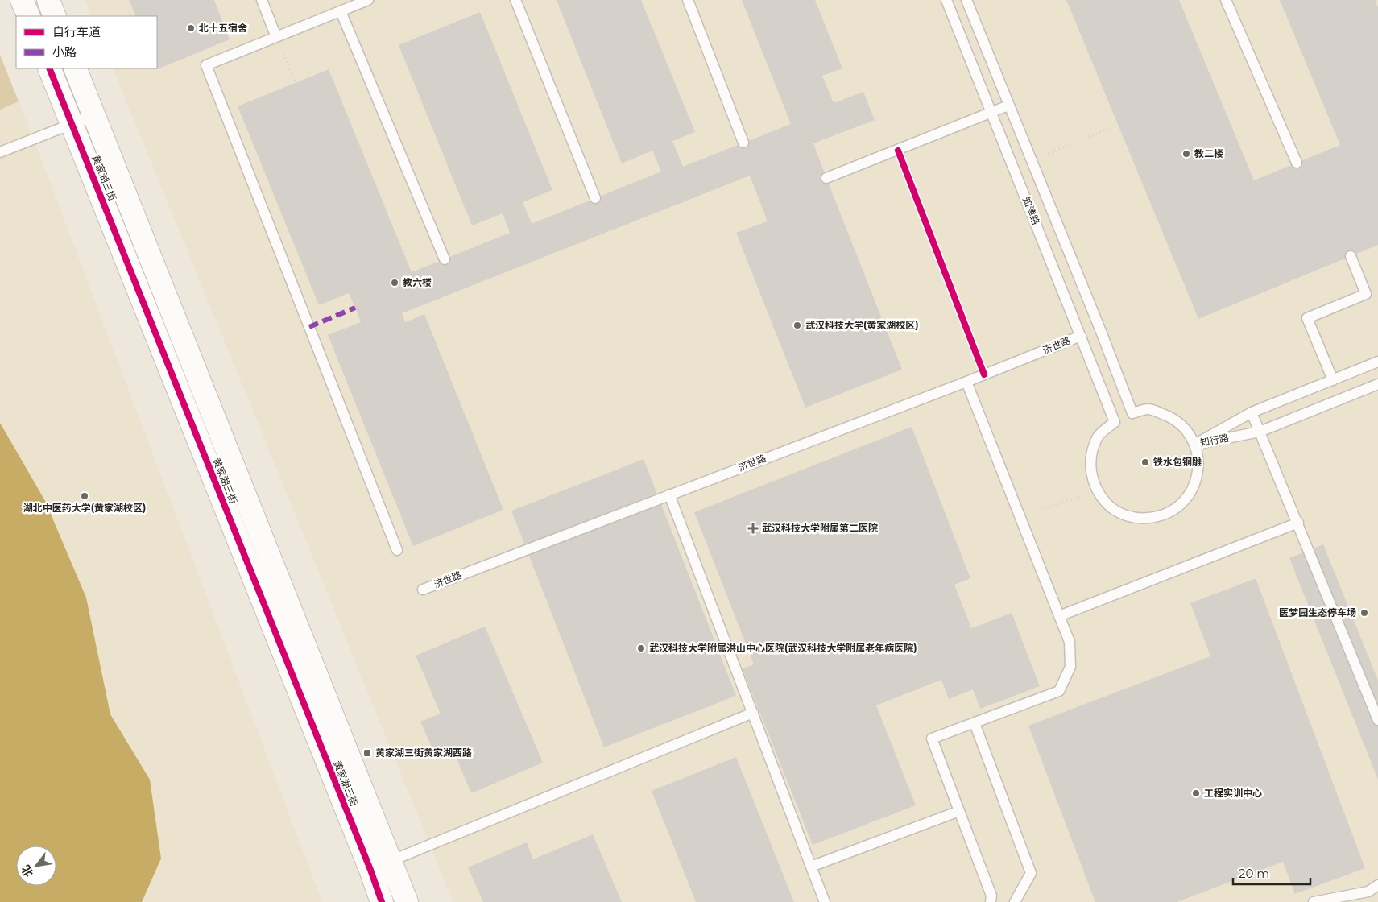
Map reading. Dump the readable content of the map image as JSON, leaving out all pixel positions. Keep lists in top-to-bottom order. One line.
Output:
{"streets":{"street":["黄家湖三街"],"lane":["知津路","济世路","知行路"]},"crossings":[["知津路","济世路"],["知津路","知行路"]],"places":{"other":["北十五宿舍","教二楼","教六楼","武汉科技大学(黄家湖校区)","铁水包铜雕","湖北中医药大学(黄家湖校区)","医梦园生态停车场","武汉科技大学附属洪山中心医院(武汉科技大学附属老年病医院)","工程实训中心"],"health":["武汉科技大学附属第二医院"],"transit":["黄家湖三街黄家湖西路"]},"legend":["自行车道","小路"],"scale_bar":"20 m","north":"bottom left"}
